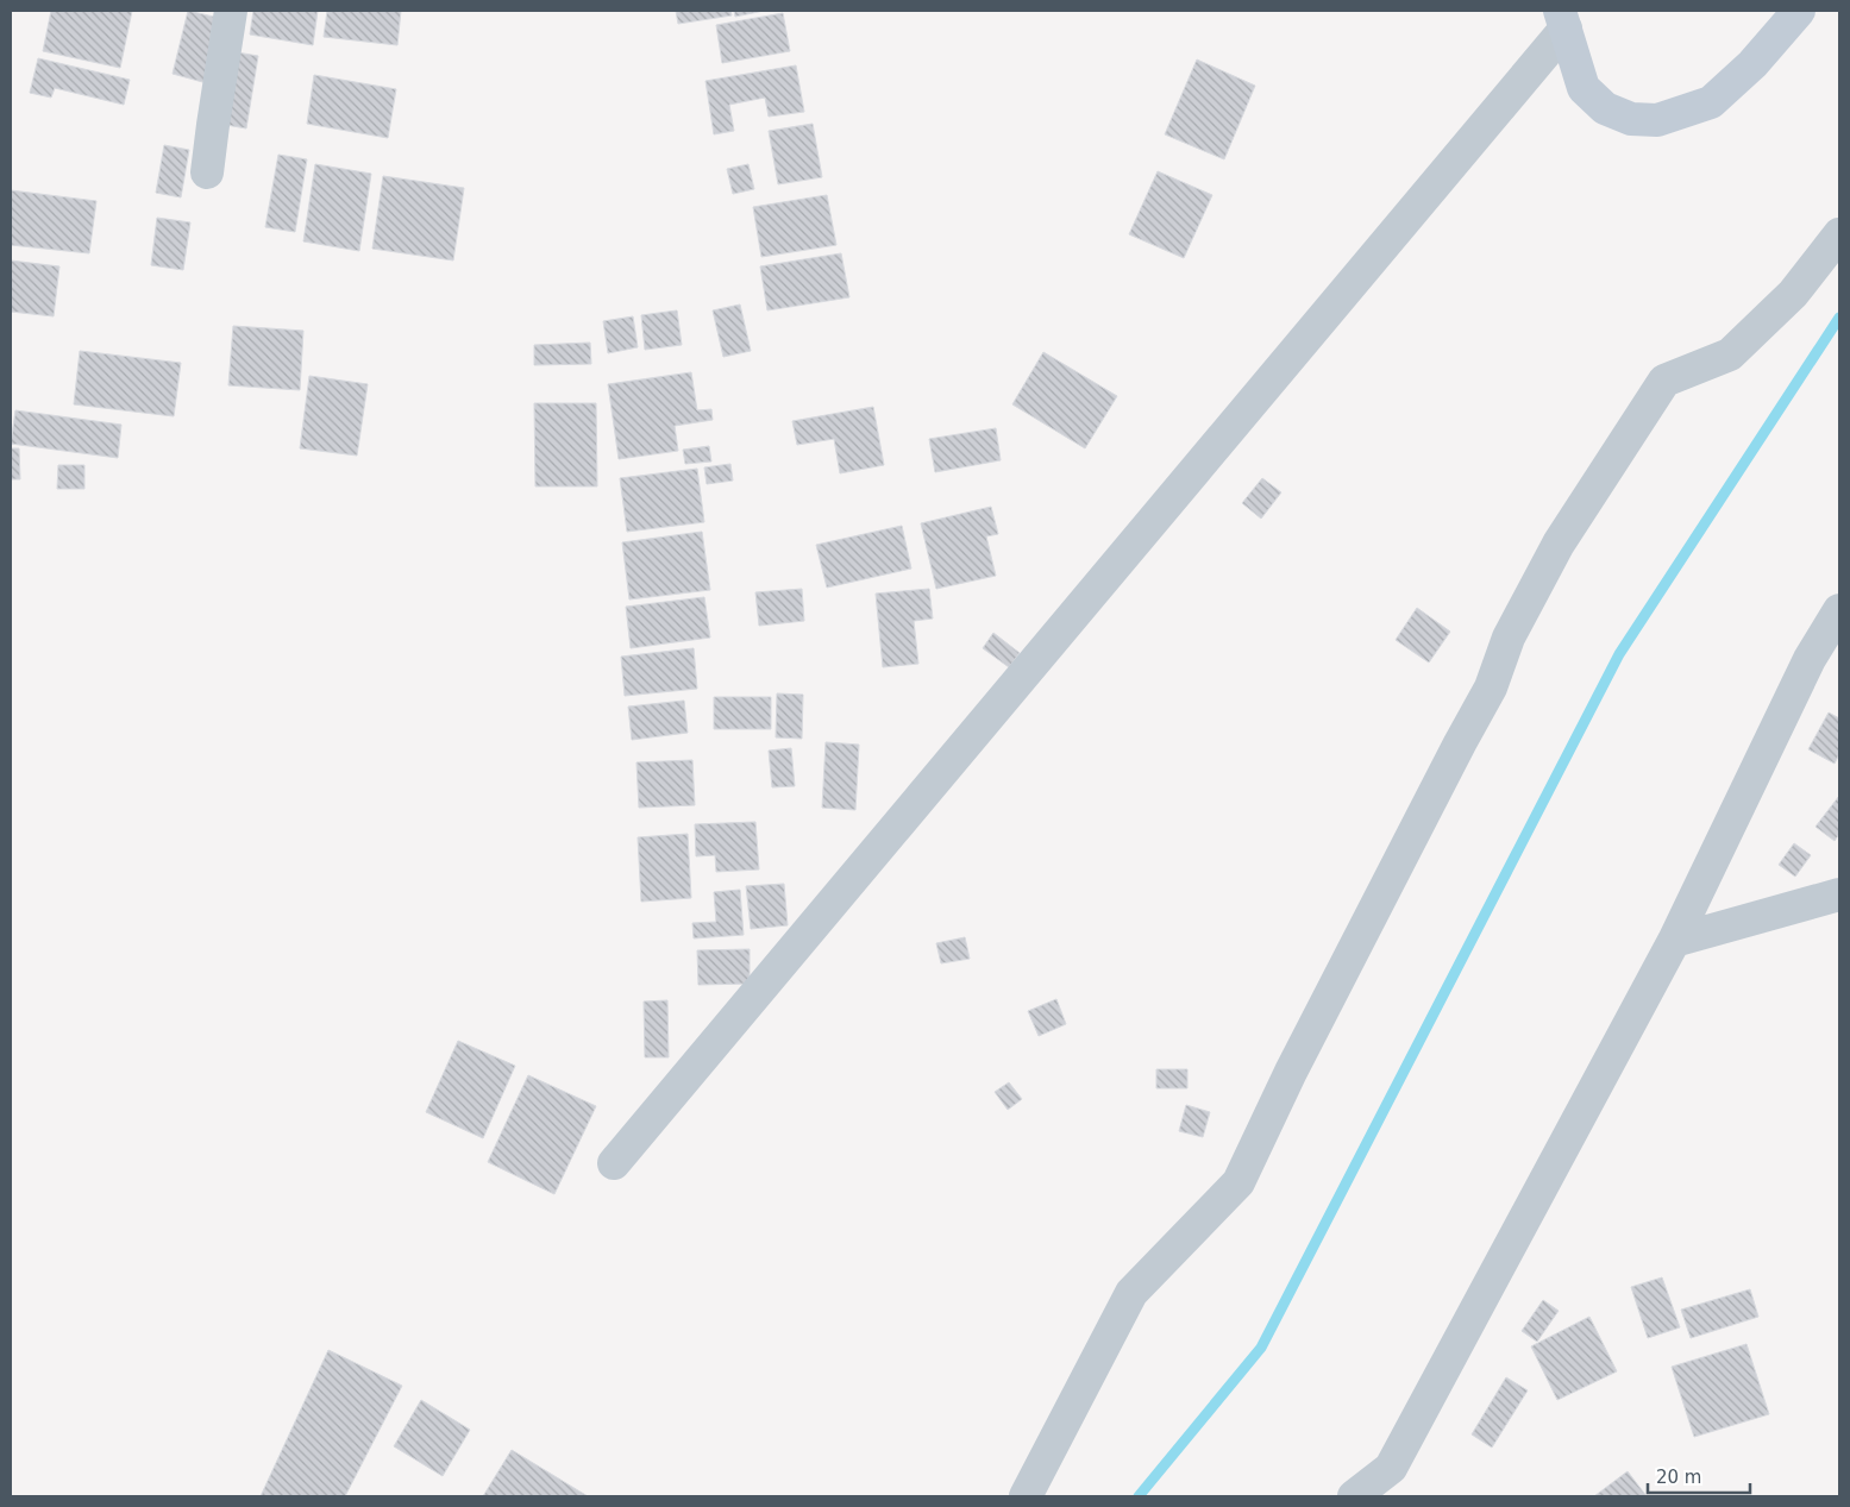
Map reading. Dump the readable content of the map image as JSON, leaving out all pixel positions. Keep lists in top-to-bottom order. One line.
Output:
{"scale_bar":"20 m"}
